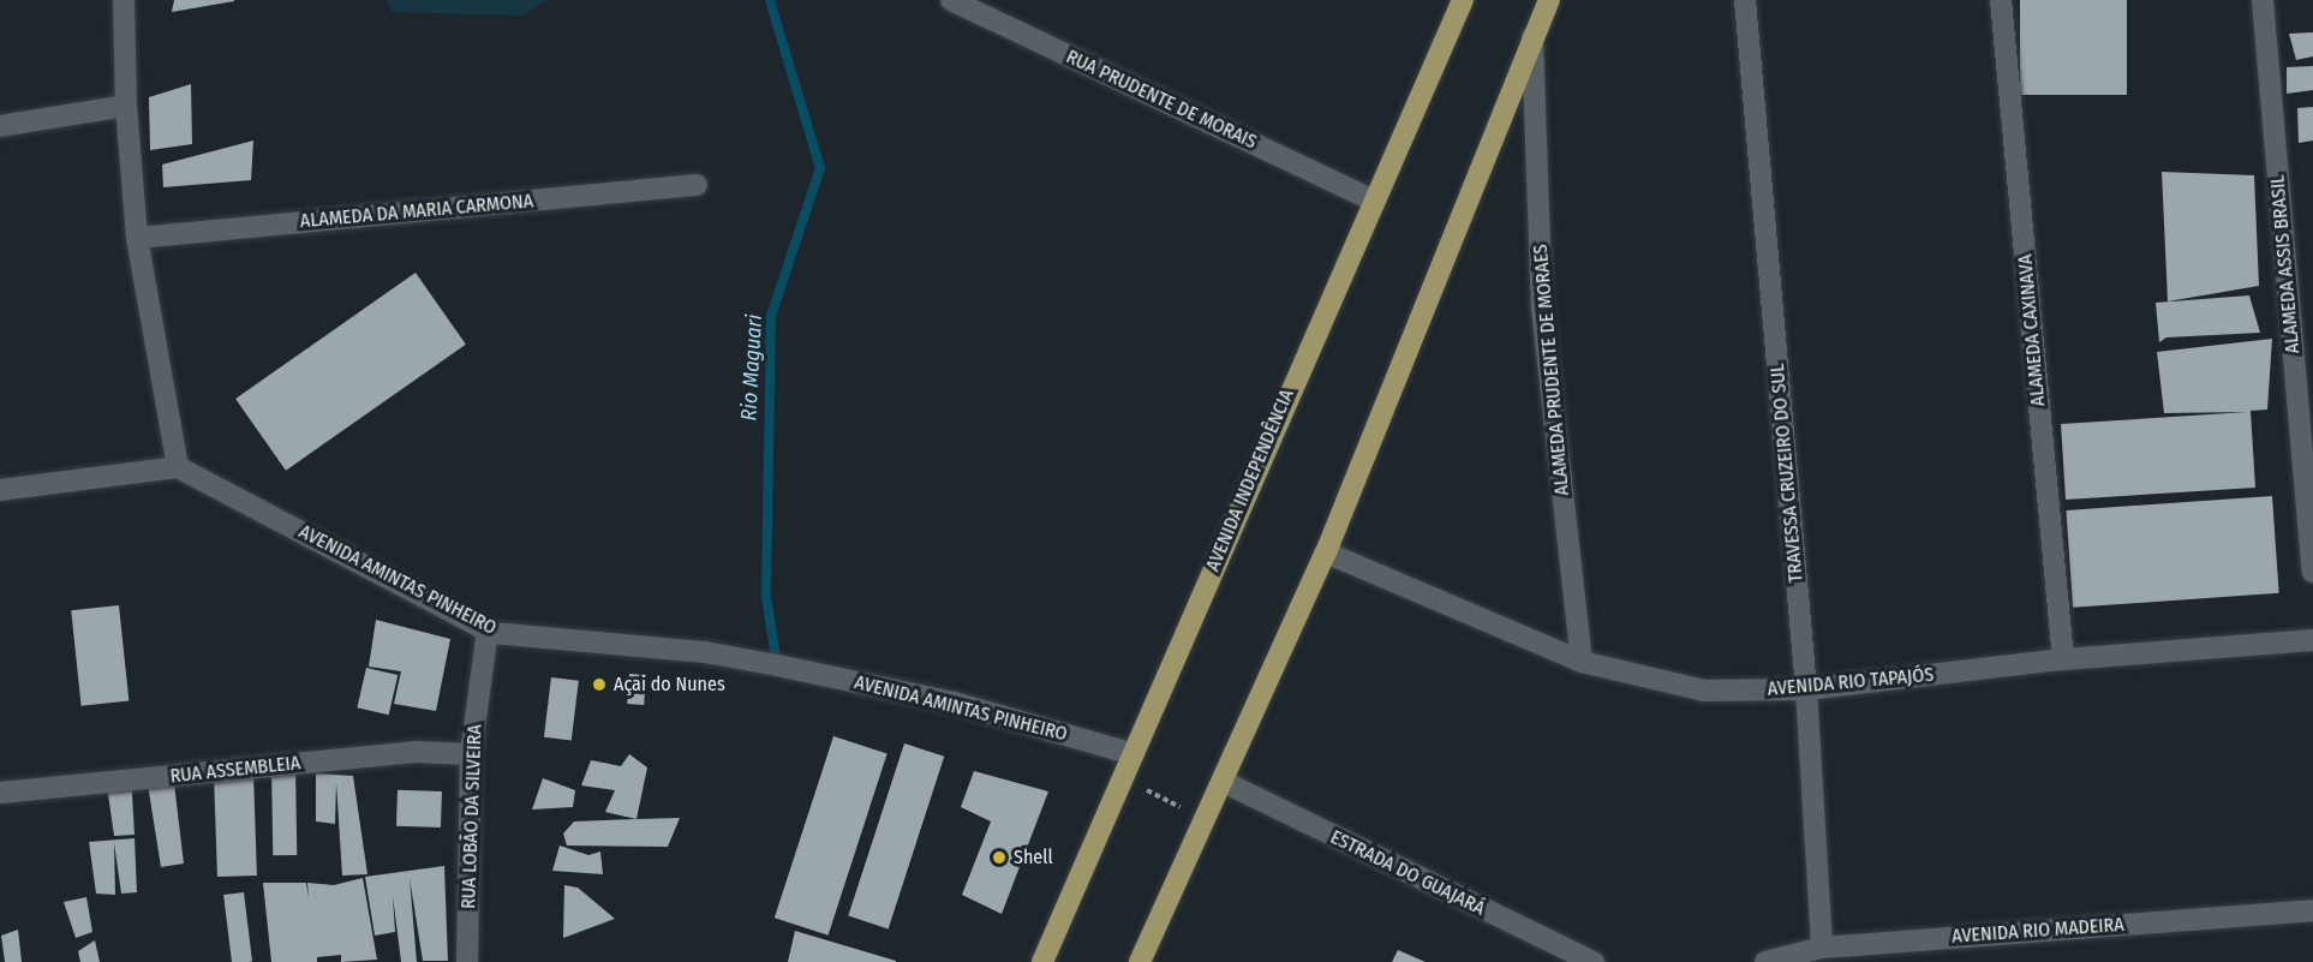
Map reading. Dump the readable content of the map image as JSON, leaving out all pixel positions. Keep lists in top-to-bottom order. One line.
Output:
{"streets":{"main road":["AVENIDA INDEPENDÊNCIA"],"street":["RUA PRUDENTE DE MORAIS","ALAMEDA DA MARIA CARMONA","ALAMEDA ASSIS BRASIL","ALAMEDA CAXINAVA","ALAMEDA PRUDENTE DE MORAES","TRAVESSA CRUZEIRO DO SUL","AVENIDA AMINTAS PINHEIRO","AVENIDA RIO TAPAJÓS","RUA ASSEMBLEIA","RUA LOBÃO DA SILVEIRA","ESTRADA DO GUAJARÁ","AVENIDA RIO MADEIRA"]},"crossings":[["RUA PRUDENTE DE MORAIS","AVENIDA INDEPENDÊNCIA"],["ALAMEDA CAXINAVA","AVENIDA RIO TAPAJÓS"],["ALAMEDA PRUDENTE DE MORAES","AVENIDA RIO TAPAJÓS"],["TRAVESSA CRUZEIRO DO SUL","AVENIDA RIO TAPAJÓS"],["TRAVESSA CRUZEIRO DO SUL","AVENIDA RIO MADEIRA"],["AVENIDA INDEPENDÊNCIA","AVENIDA AMINTAS PINHEIRO"],["AVENIDA AMINTAS PINHEIRO","RUA LOBÃO DA SILVEIRA"],["RUA ASSEMBLEIA","RUA LOBÃO DA SILVEIRA"]],"water":["Rio Maguari"],"places":["Açai do Nunes","Shell"]}
